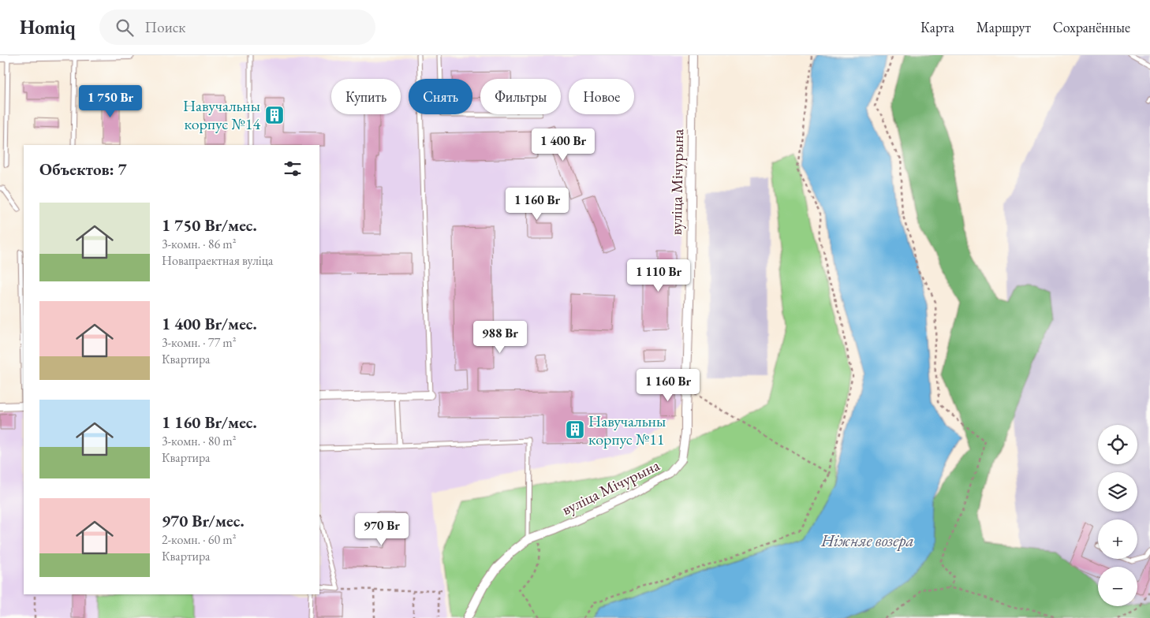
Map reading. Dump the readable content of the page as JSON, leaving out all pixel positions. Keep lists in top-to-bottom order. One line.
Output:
{"streets":{"street":["вуліца Мічурына"]},"water":["Ніжняе возера"],"places":{"building":["Навучальны корпус №14","Навучальны корпус №11"]},"page":{"header":"Homiq","search":"Поиск","nav":["Карта","Маршрут","Сохранённые"],"chip":["Купить","Снять","Фильтры","Новое"],"price":["1 750 Br","1 400 Br","1 160 Br","1 110 Br","988 Br","1 160 Br","970 Br"],"heading":"Объектов: 7","list":[{"name":"1 750 Br/мес.","note":"3-комн. · 86 m² · Новапраектная вуліца"},{"name":"1 400 Br/мес.","note":"3-комн. · 77 m² · Квартира"},{"name":"1 160 Br/мес.","note":"3-комн. · 80 m² · Квартира"},{"name":"970 Br/мес.","note":"2-комн. · 60 m² · Квартира"}],"map_buttons":["+","−"]}}
